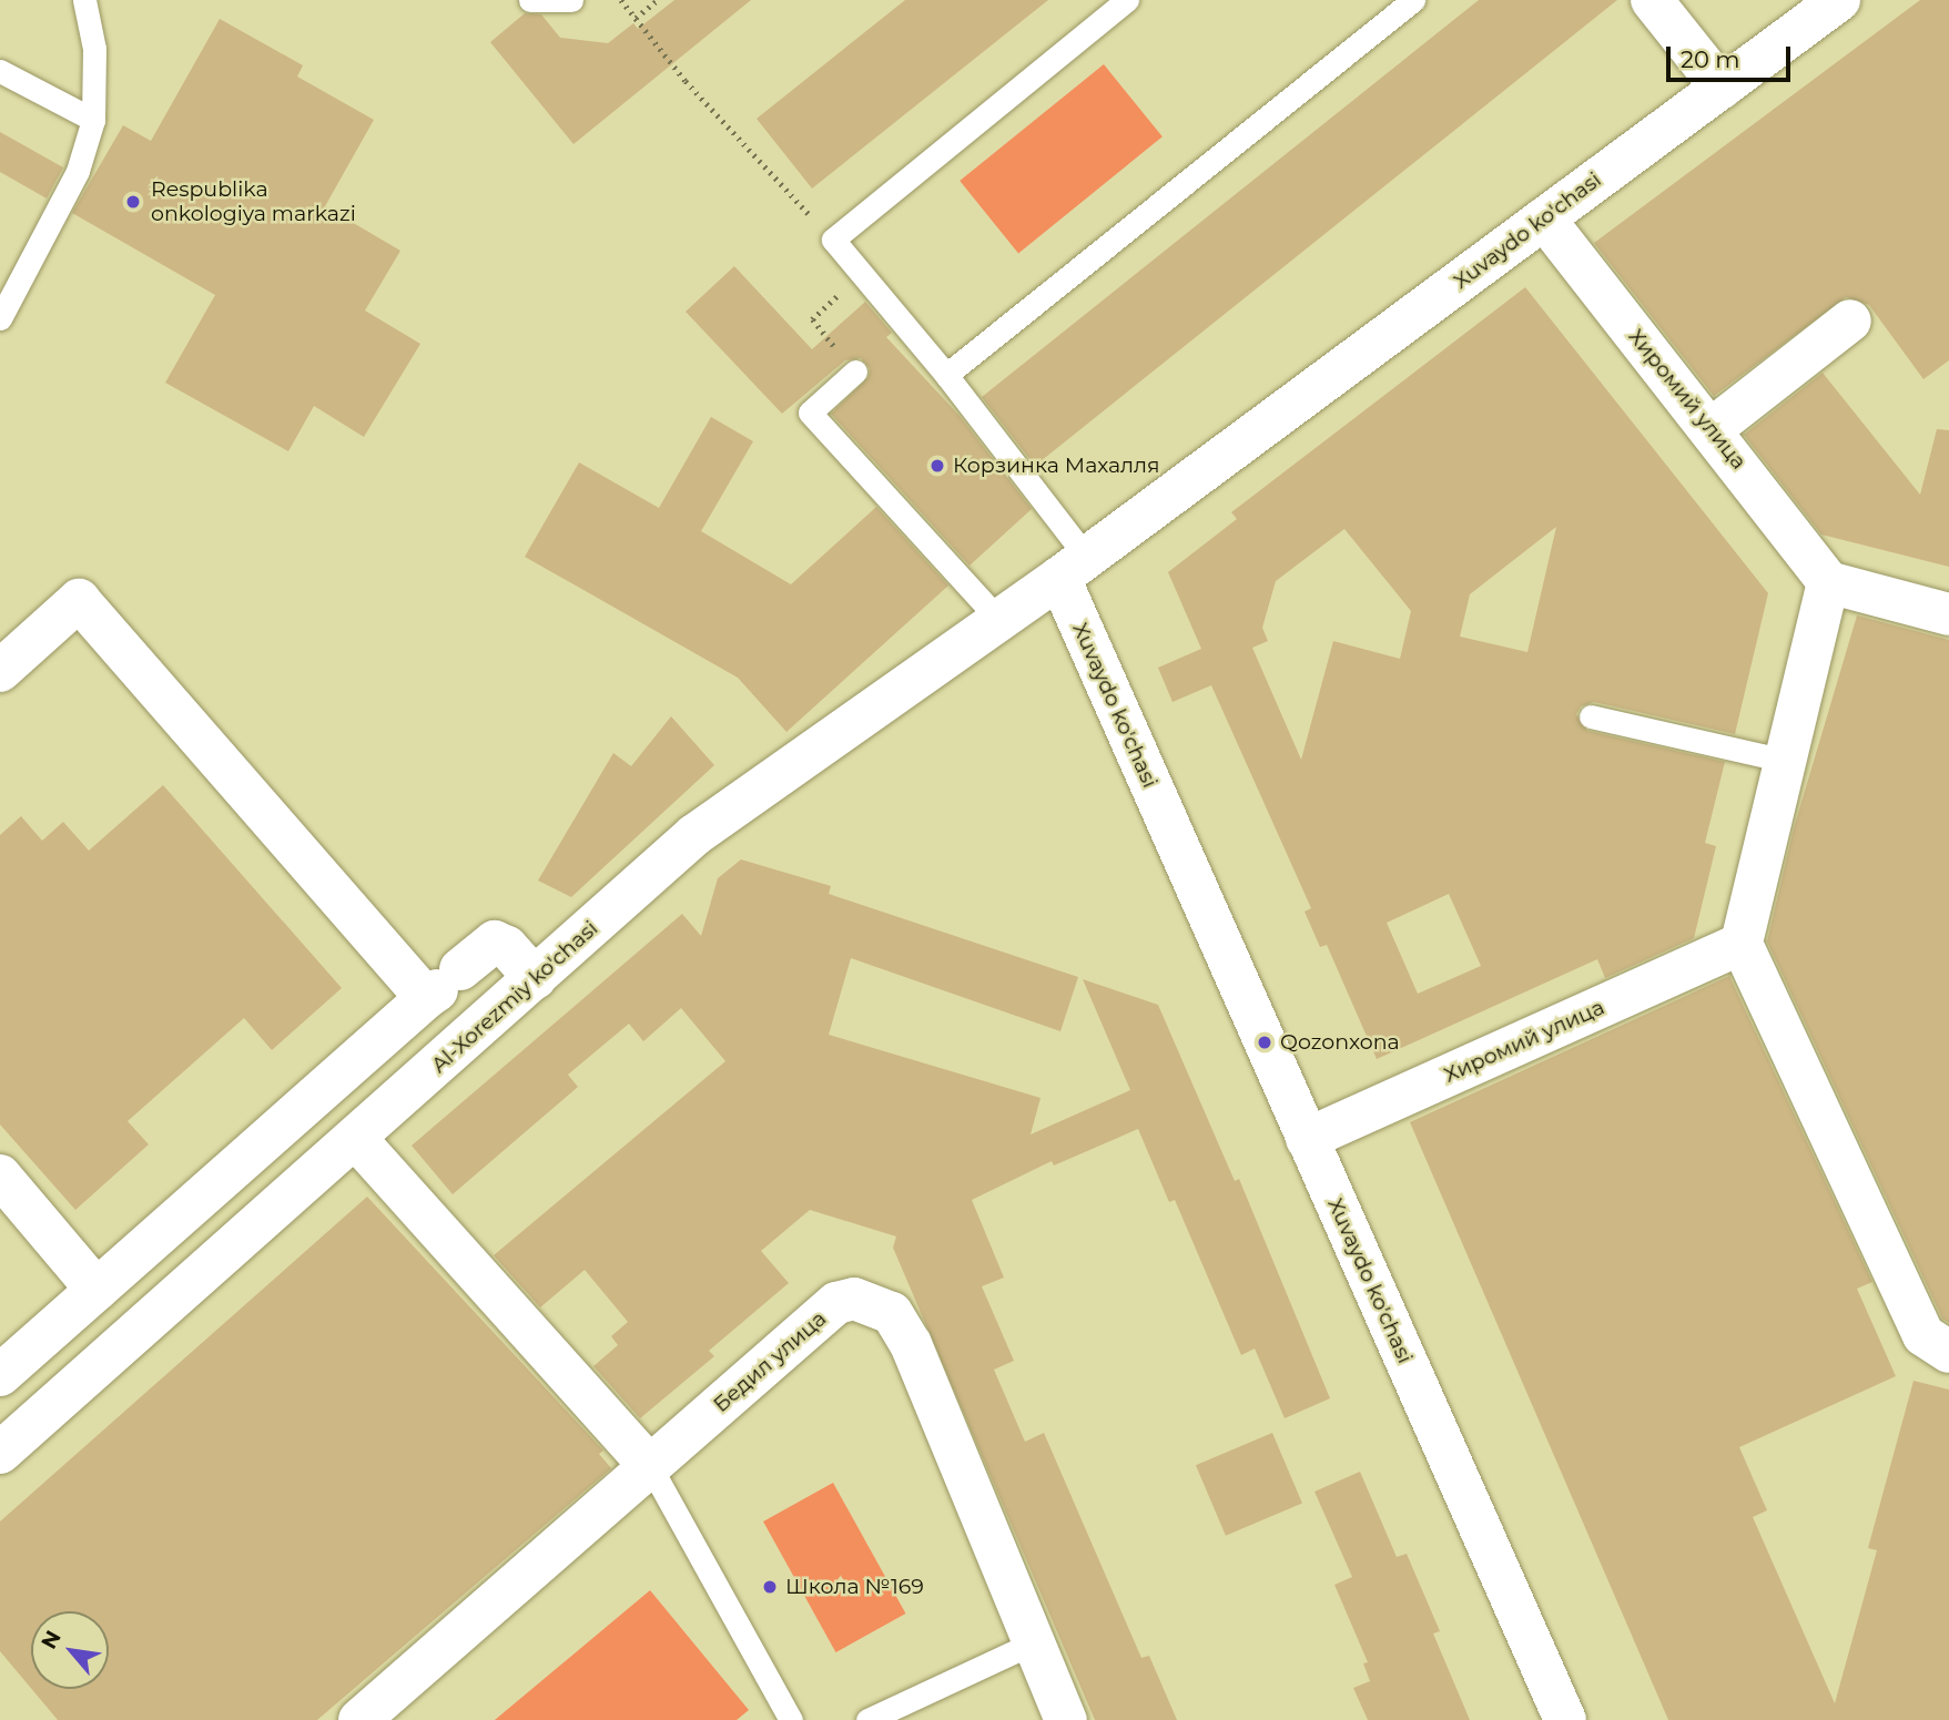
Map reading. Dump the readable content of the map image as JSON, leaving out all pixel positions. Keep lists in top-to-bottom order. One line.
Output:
{"streets":{"street":["Xuvaydo ko'chasi","Хиромий улица","Al-Xorezmiy ko'chasi","Бедил улица"]},"crossings":[["Xuvaydo ko'chasi","Хиромий улица"],["Xuvaydo ko'chasi","Al-Xorezmiy ko'chasi"]],"places":["Respublika onkologiya markazi","Корзинка Махалля","Qozonxona","Школа №169"],"scale_bar":"20 m","north":"top left"}
